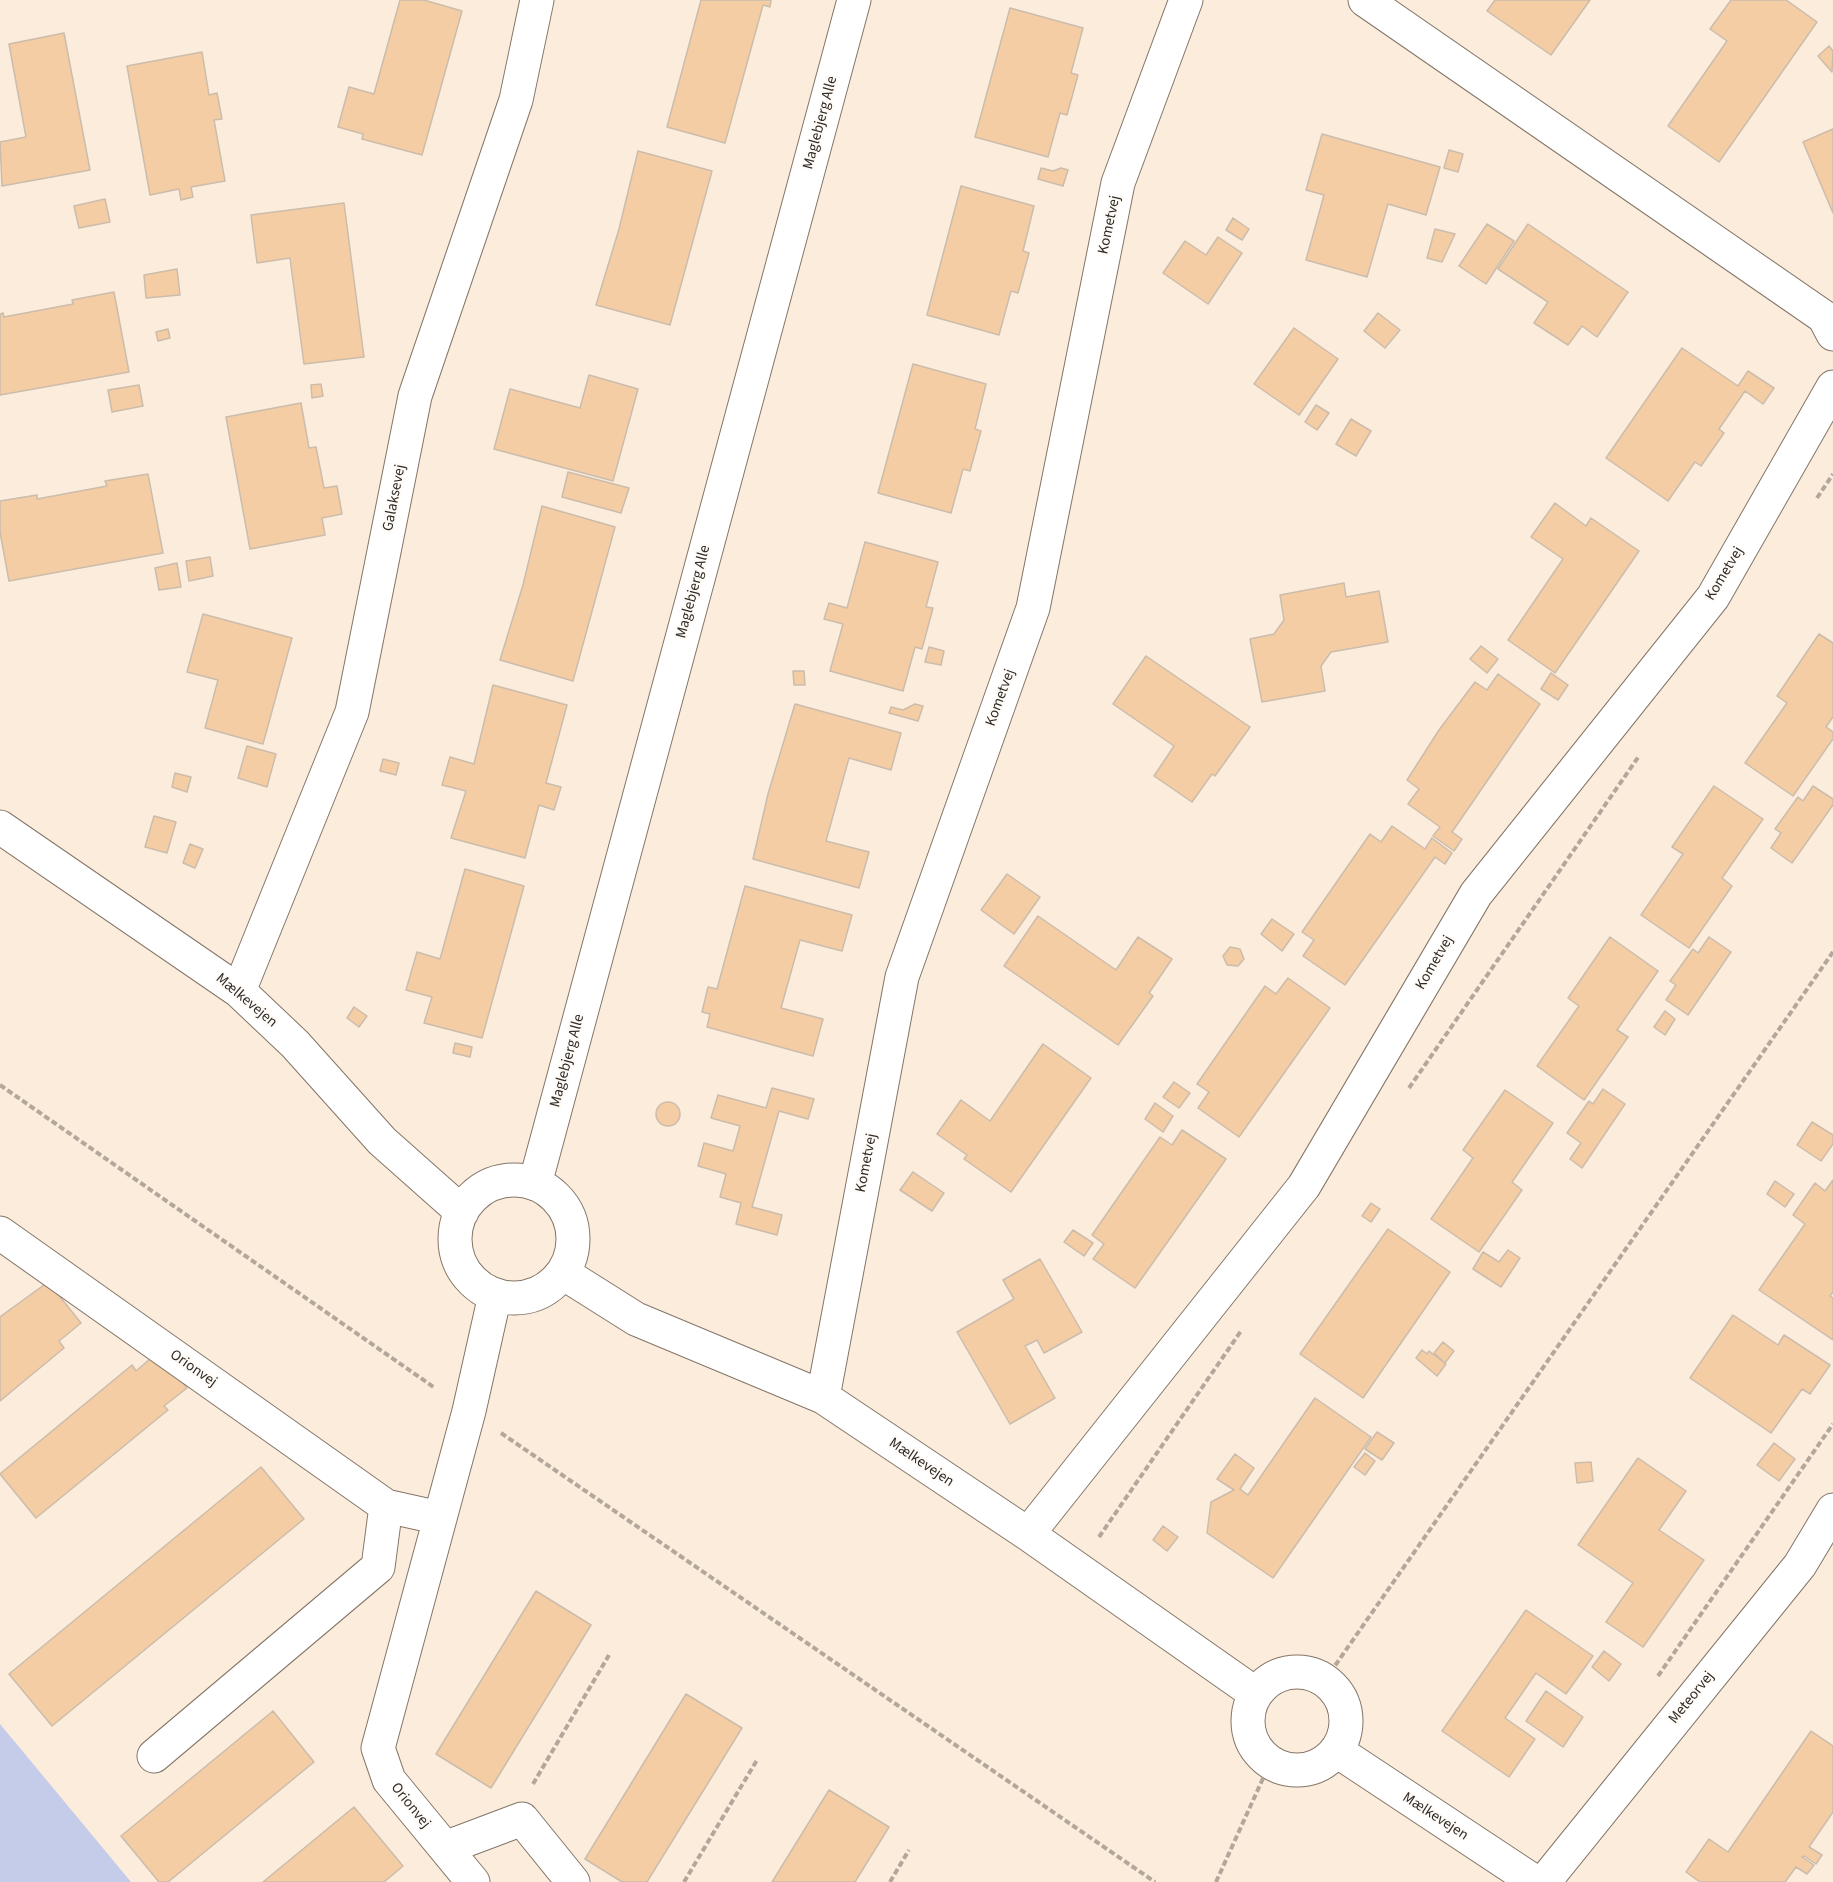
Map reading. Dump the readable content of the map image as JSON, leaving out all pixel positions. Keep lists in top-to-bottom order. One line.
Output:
{"streets":{"street":["Maglebjerg Alle","Kometvej","Galaksevej","Mælkevejen","Orionvej","Meteorvej"]},"crossings":[["Maglebjerg Alle","Mælkevejen"],["Maglebjerg Alle","Orionvej"],["Kometvej","Mælkevejen"],["Galaksevej","Mælkevejen"],["Mælkevejen","Orionvej"]]}
